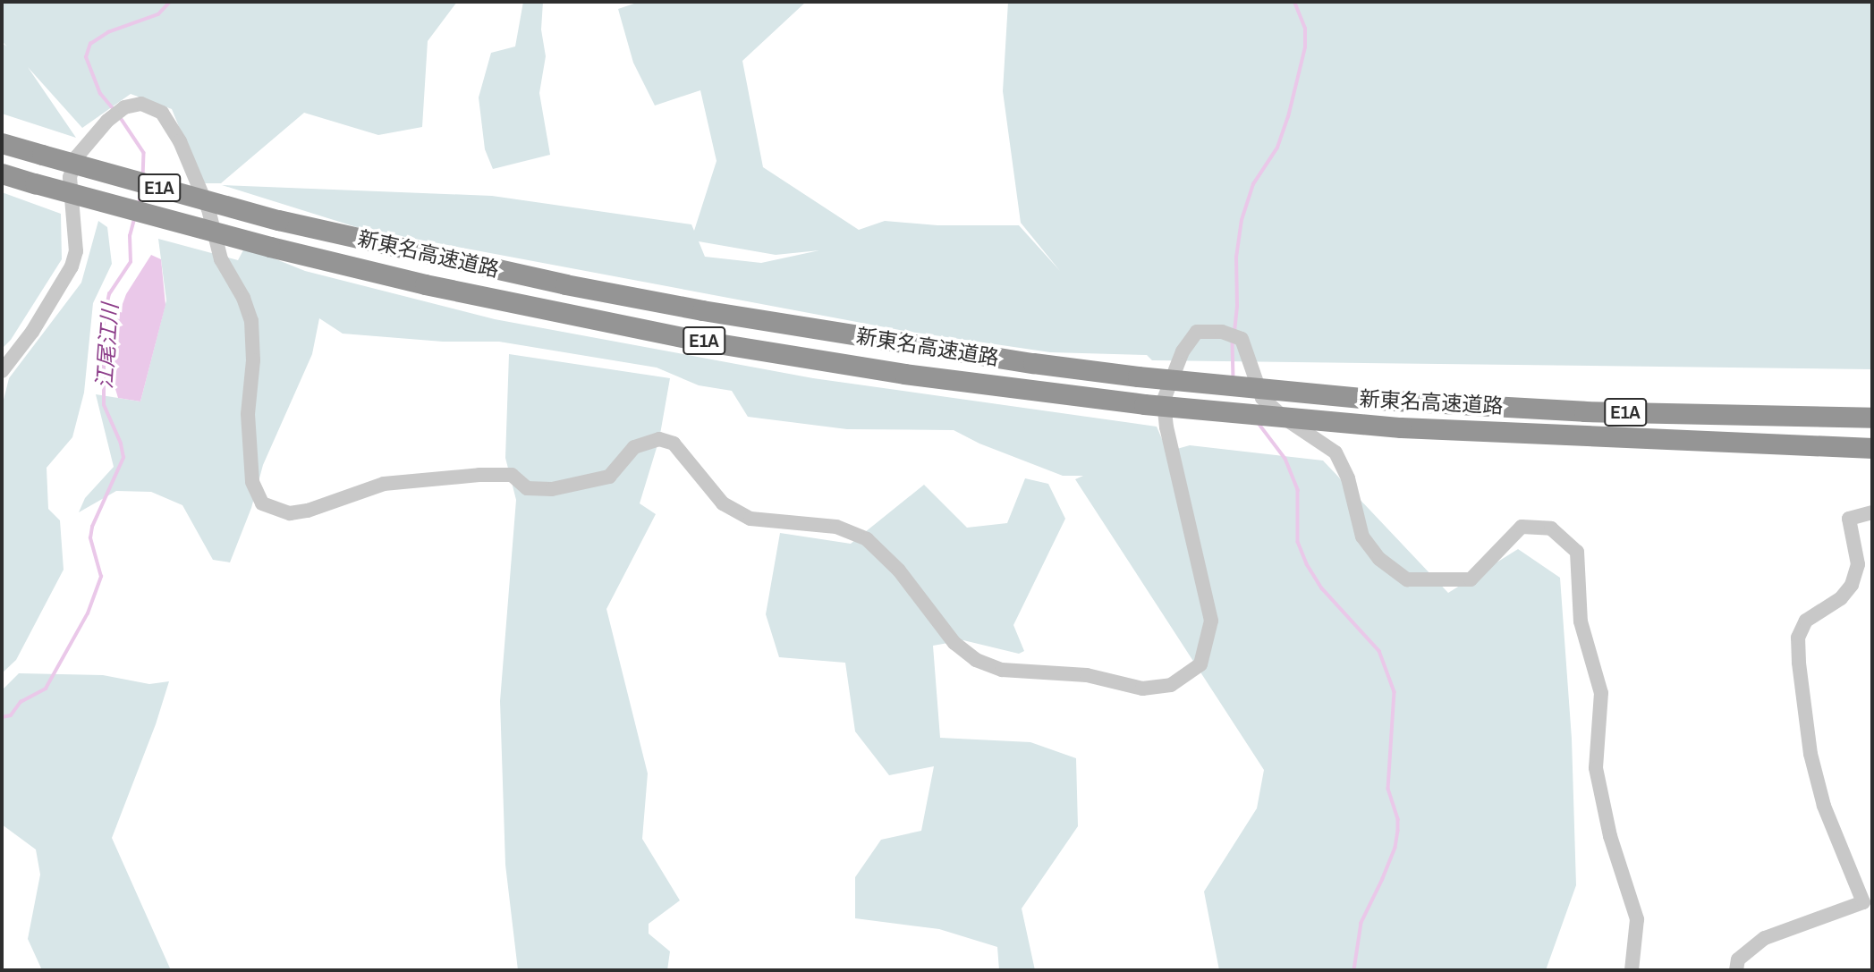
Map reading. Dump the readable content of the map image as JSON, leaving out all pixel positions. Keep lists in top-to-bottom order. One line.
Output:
{"streets":{"highway":["E1A","新東名高速道路"]},"water":["江尾江川"]}
